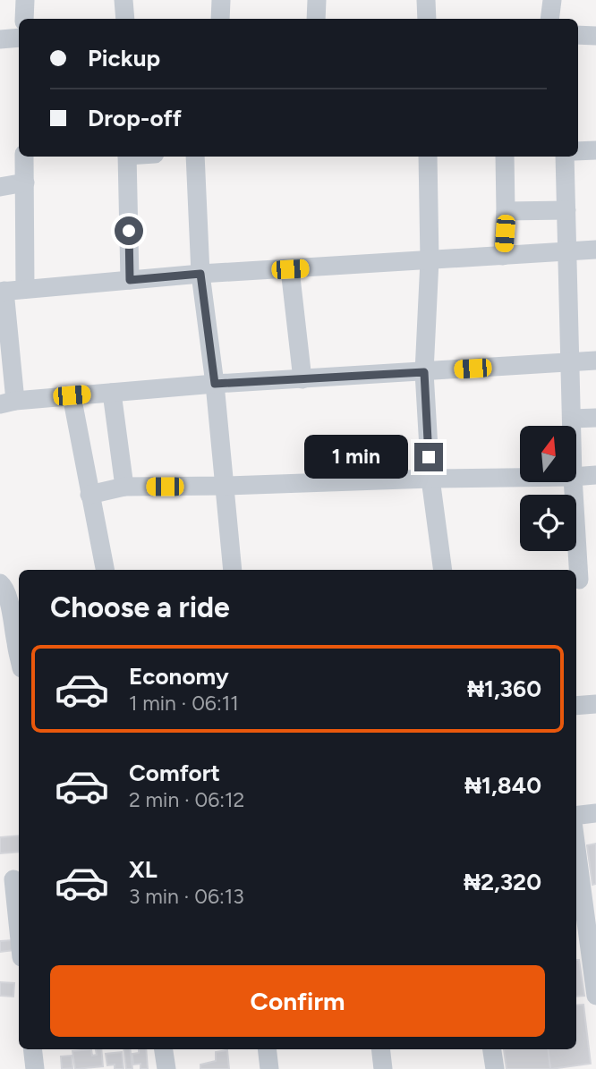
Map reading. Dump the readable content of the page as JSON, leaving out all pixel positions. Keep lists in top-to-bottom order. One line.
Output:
{"north":"top","page":{"banner":["Pickup","Drop-off"],"bubble":"1 min","heading":"Choose a ride","list":[{"name":"Economy","note":"1 min · 06:11","value":"₦1,360"},{"name":"Comfort","note":"2 min · 06:12","value":"₦1,840"},{"name":"XL","note":"3 min · 06:13","value":"₦2,320"}],"buttons":"Confirm"}}
